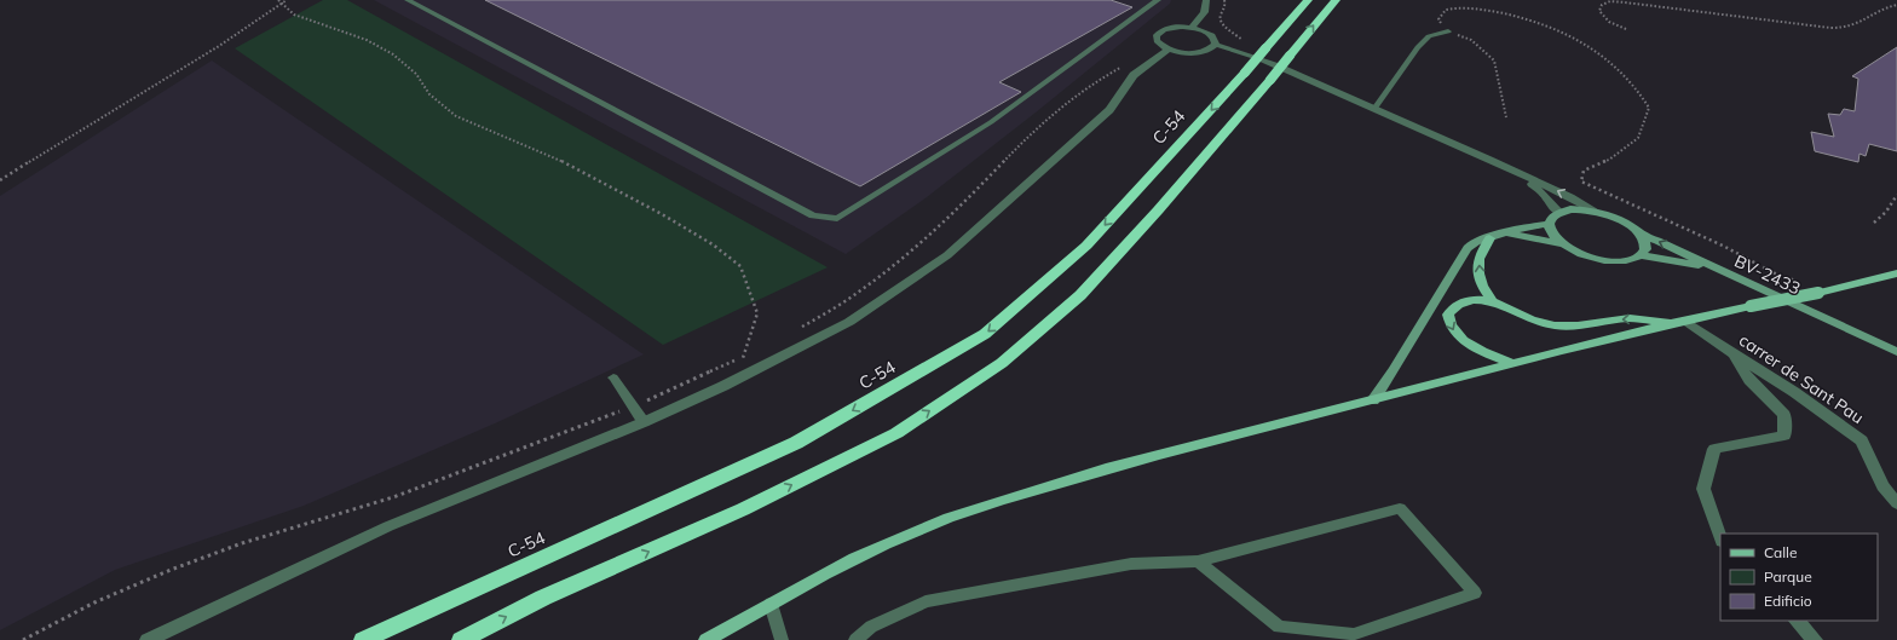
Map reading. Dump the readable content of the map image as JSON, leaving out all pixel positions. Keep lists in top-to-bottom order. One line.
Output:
{"streets":{"highway":["C-54"],"main road":["BV-2433"],"street":["carrer de Sant Pau"]},"legend":["Calle","Parque","Edificio"]}
